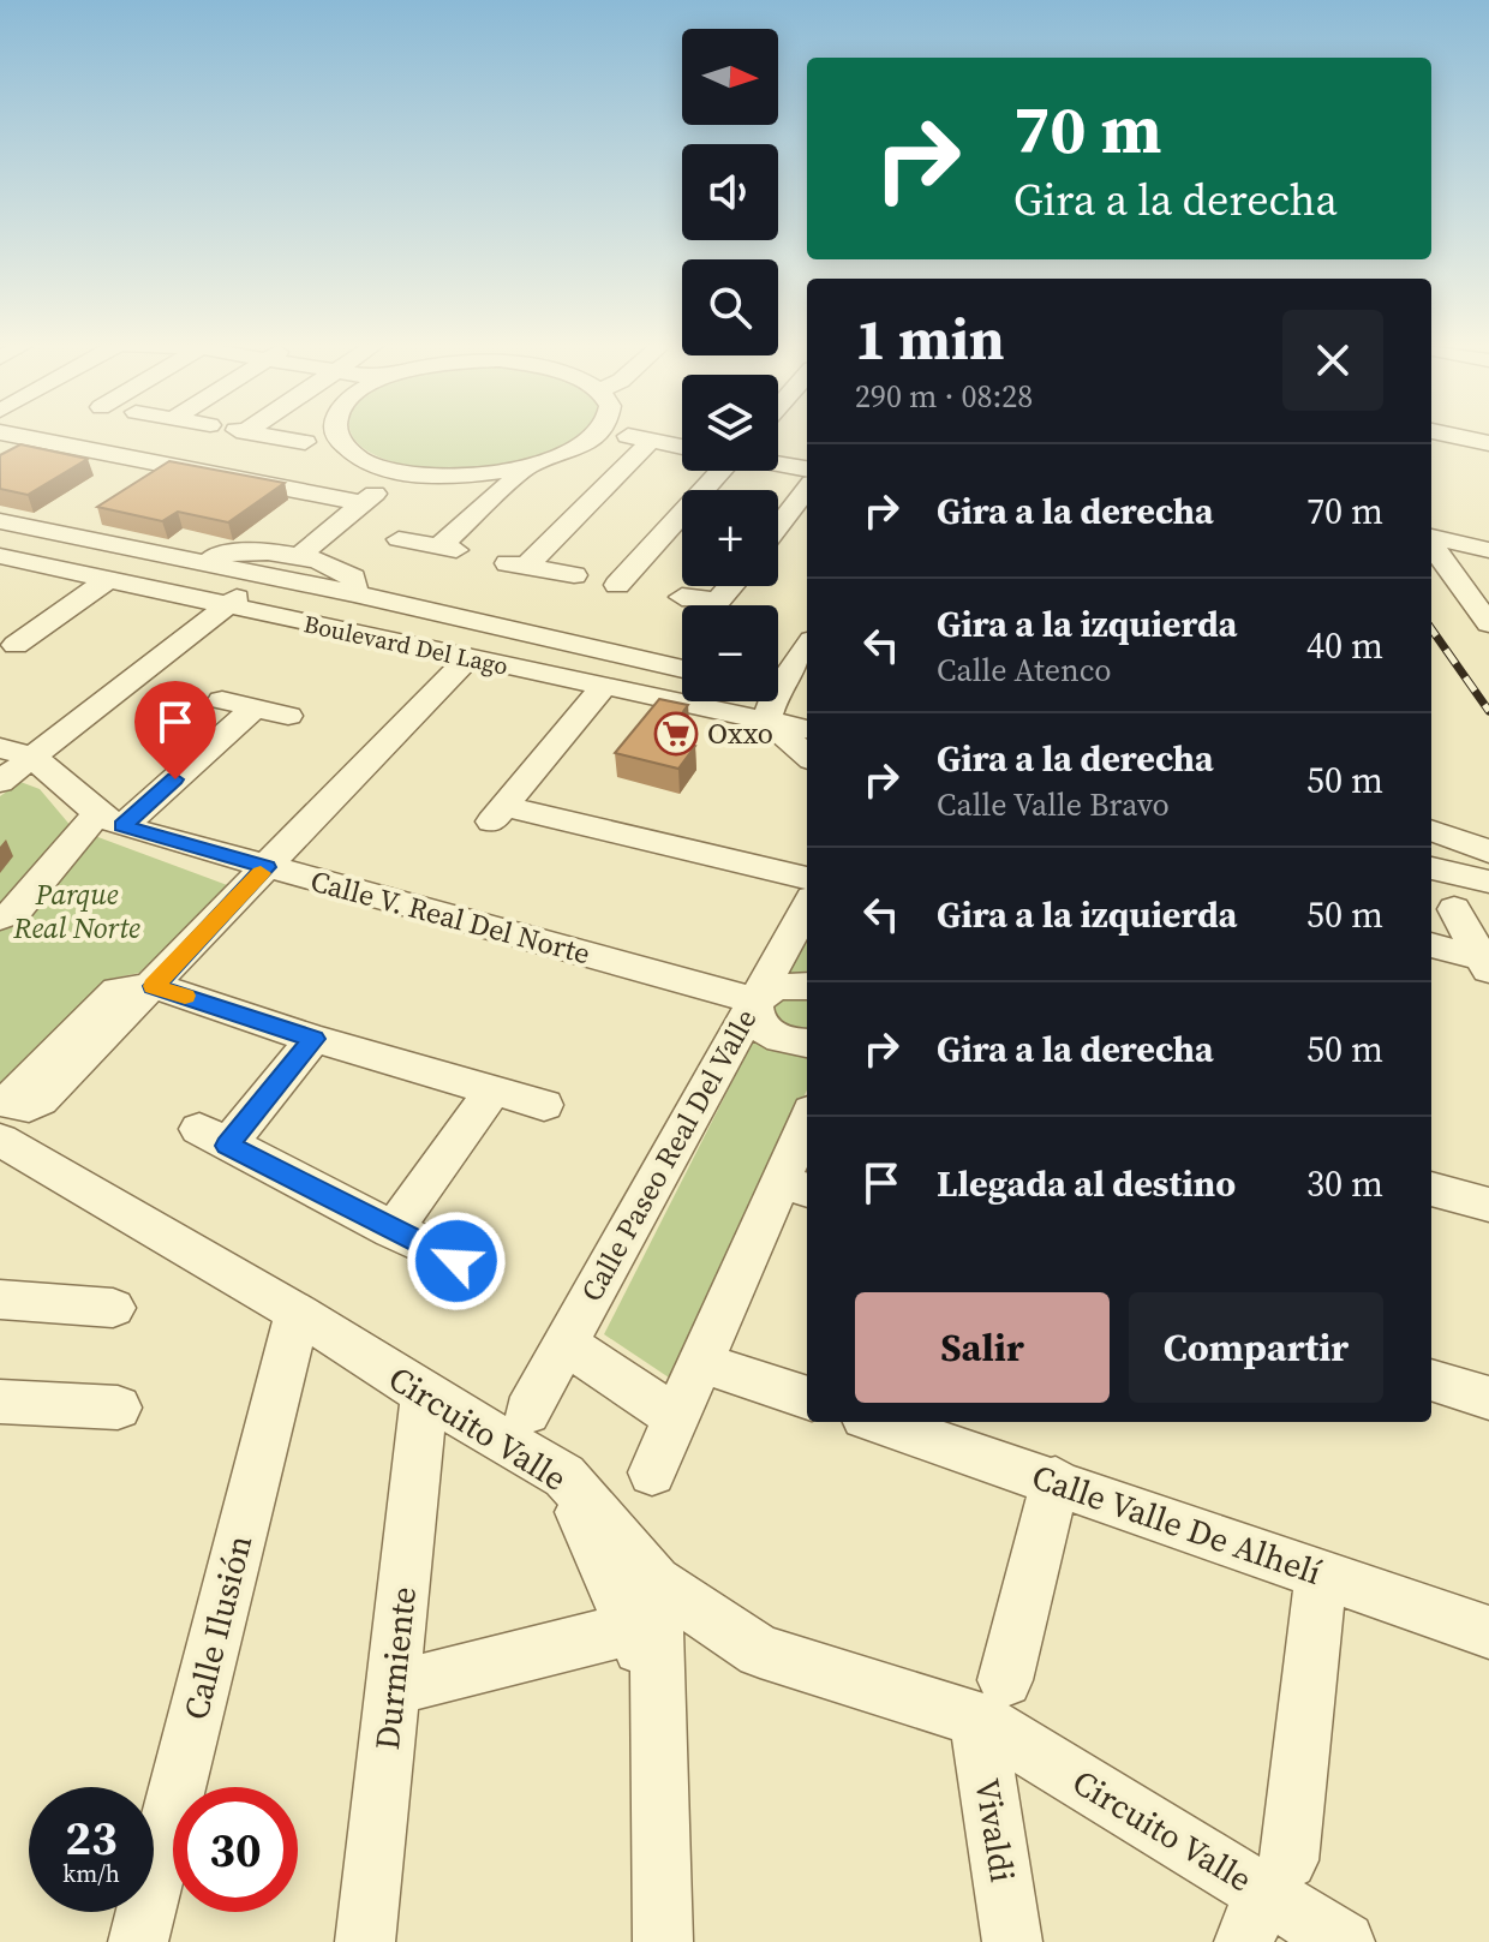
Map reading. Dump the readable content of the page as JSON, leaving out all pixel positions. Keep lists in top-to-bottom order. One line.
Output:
{"streets":{"street":["Boulevard Del Lago","Calle V. Real Del Norte","Calle Paseo Real Del Valle","Circuito Valle","Calle Valle De Alhelí","Calle Ilusión","Durmiente","Vivaldi"]},"crossings":[["Calle V. Real Del Norte","Calle Paseo Real Del Valle"],["Circuito Valle","Calle Ilusión"],["Circuito Valle","Durmiente"],["Circuito Valle","Vivaldi"]],"parks":["Parque Real Norte"],"places":{"supermarket":["Oxxo"]},"north":"right","page":{"map_buttons":["+","−"],"turn":["70 m","Gira a la derecha"],"heading":["1 min","290 m · 08:28"],"list":[{"name":"Gira a la derecha","value":"70 m"},{"name":"Gira a la izquierda","note":"Calle Atenco","value":"40 m"},{"name":"Gira a la derecha","note":"Calle Valle Bravo","value":"50 m"},{"name":"Gira a la izquierda","value":"50 m"},{"name":"Gira a la derecha","value":"50 m"},{"name":"Llegada al destino","value":"30 m"}],"buttons":["Salir","Compartir"],"speed":"23 km/h","limit":"30"}}
